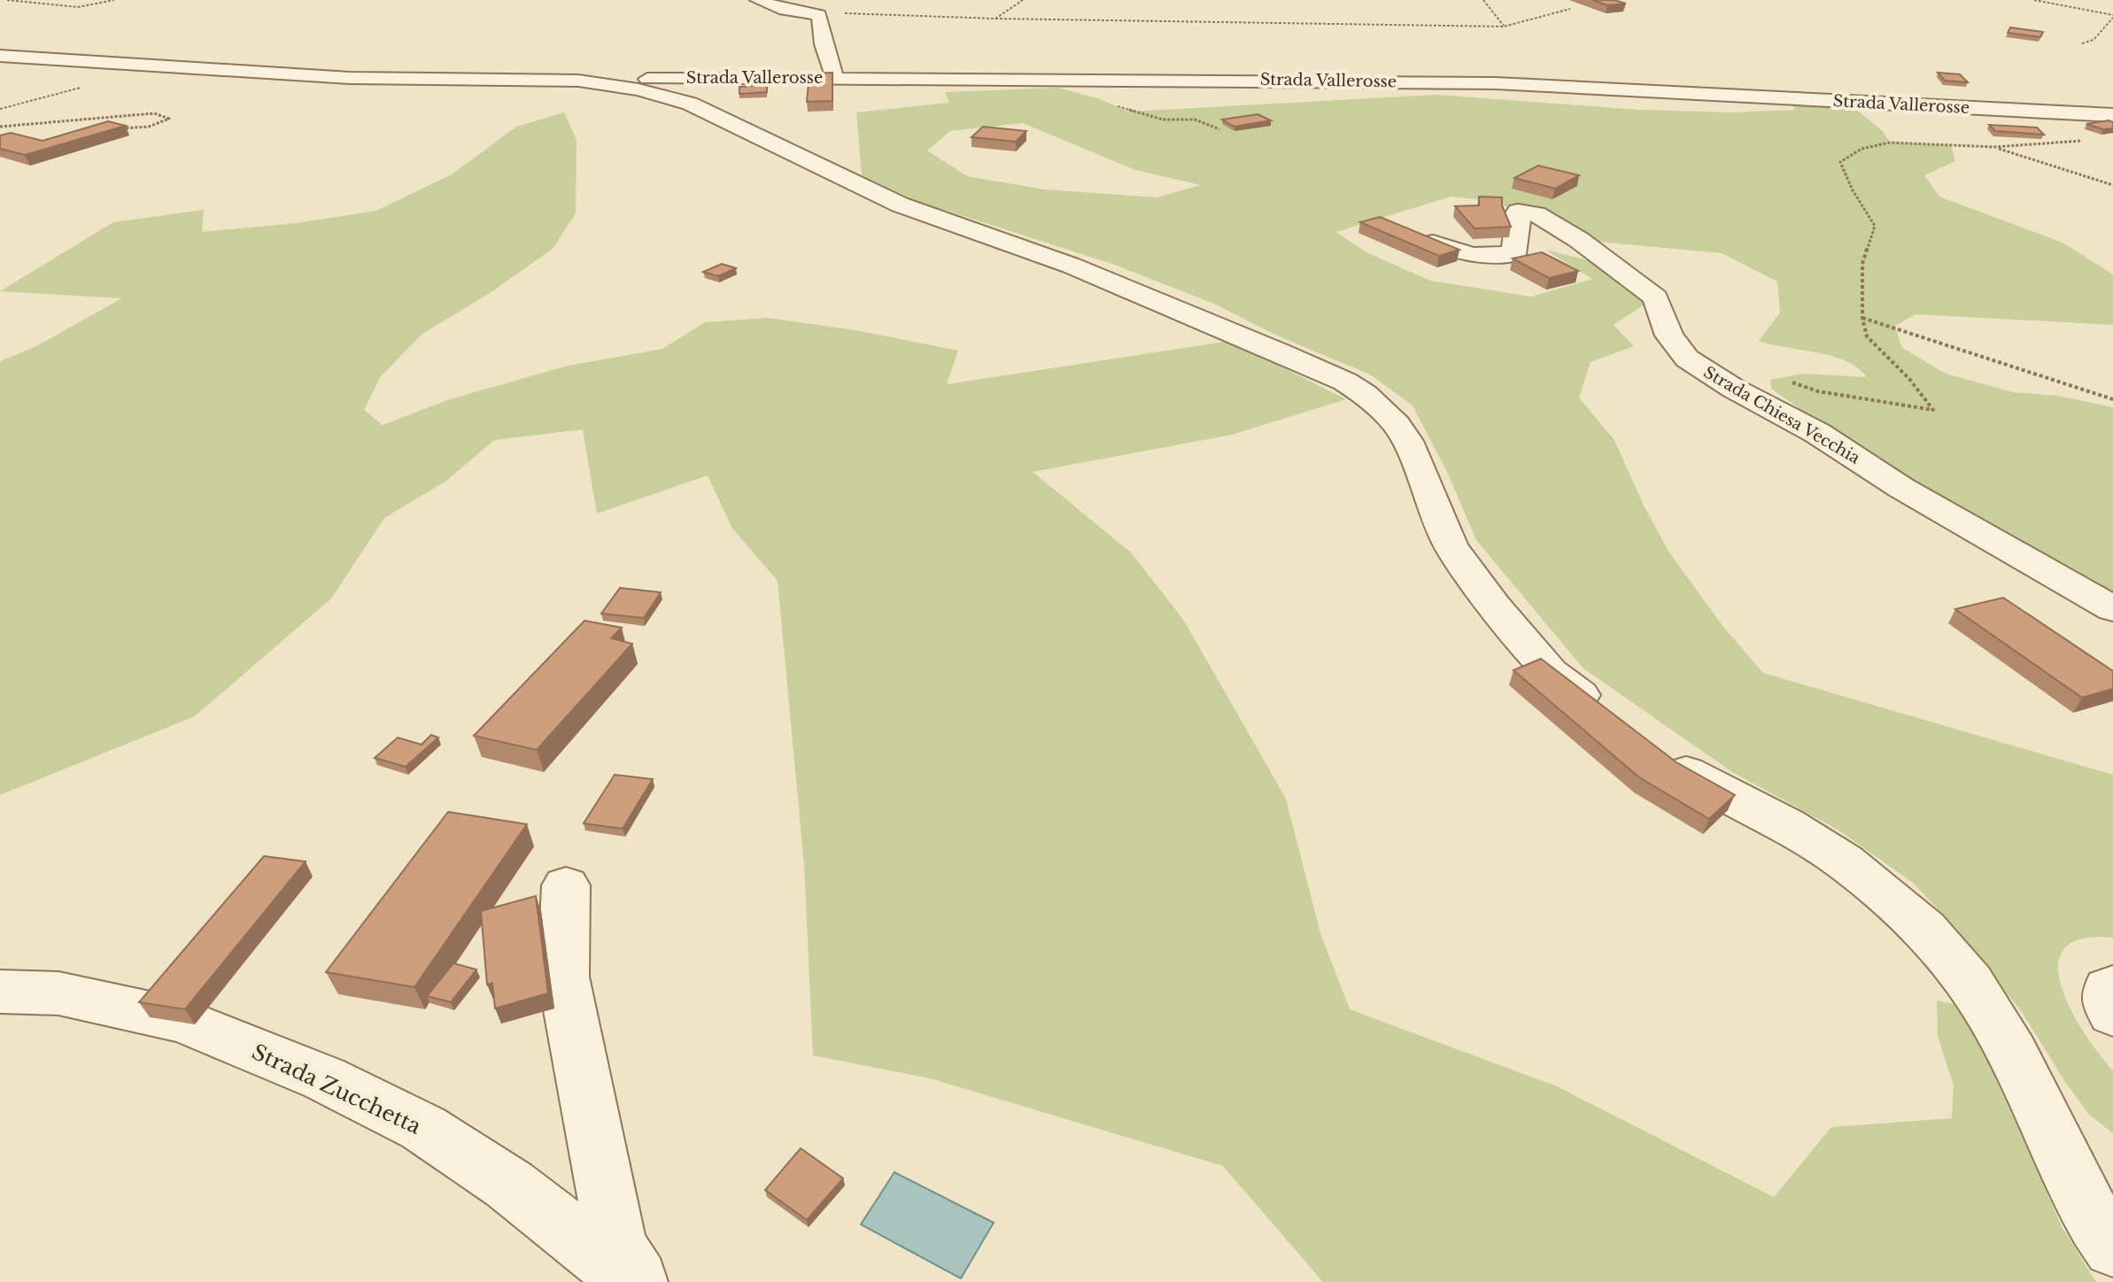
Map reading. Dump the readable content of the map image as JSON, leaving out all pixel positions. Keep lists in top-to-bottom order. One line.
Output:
{"streets":{"street":["Strada Vallerosse","Strada Chiesa Vecchia","Strada Zucchetta"]}}
